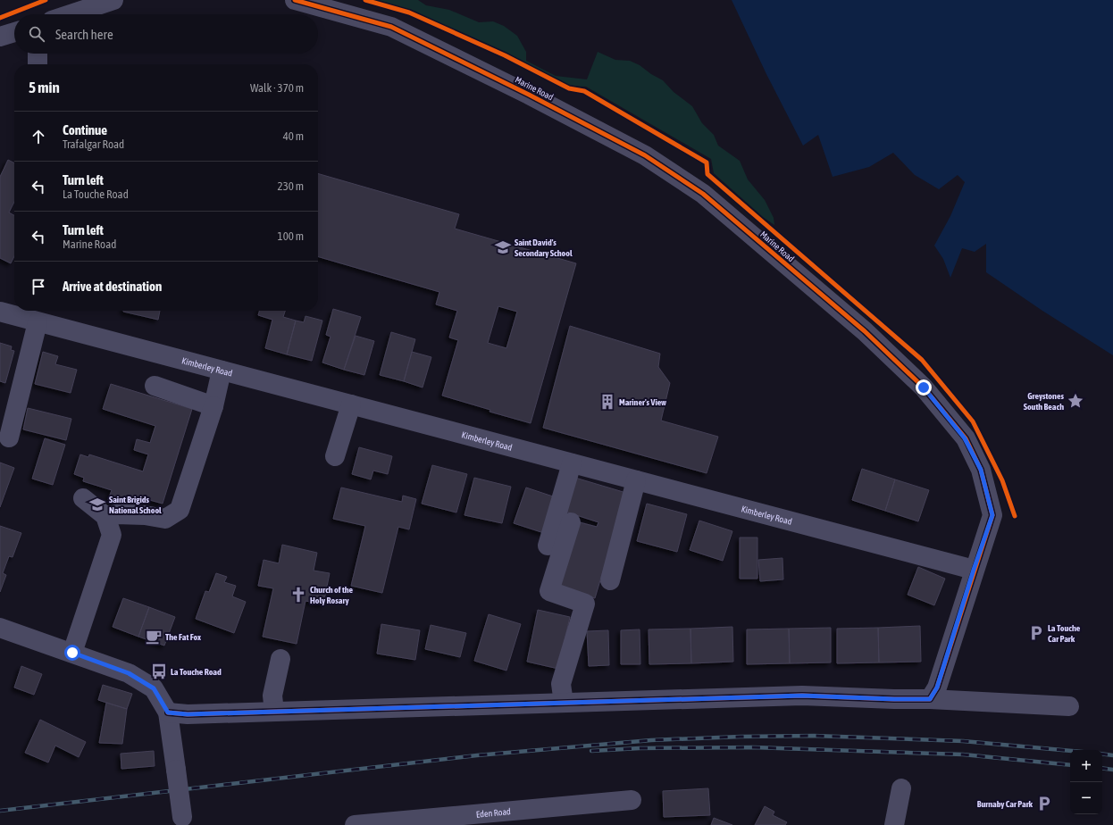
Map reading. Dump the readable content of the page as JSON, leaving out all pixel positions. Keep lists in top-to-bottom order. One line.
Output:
{"streets":{"street":["Marine Road","Kimberley Road","Eden Road"]},"crossings":[["Marine Road","Kimberley Road"]],"places":{"school or university":["Saint David's Secondary School","Saint Brigids National School"],"place":["Greystones South Beach"],"building":["Mariner's View"],"church":["Church of the Holy Rosary"],"parking":["La Touche Car Park","Burnaby Car Park"],"cafe":["The Fat Fox"],"bus stop":["La Touche Road"]},"page":{"search":"Search here","heading":["5 min","Walk · 370 m"],"list":[["Continue","Trafalgar Road","40 m"],["Turn left","La Touche Road","230 m"],["Turn left","Marine Road","100 m"],"Arrive at destination"],"map_buttons":["+","−"]}}
